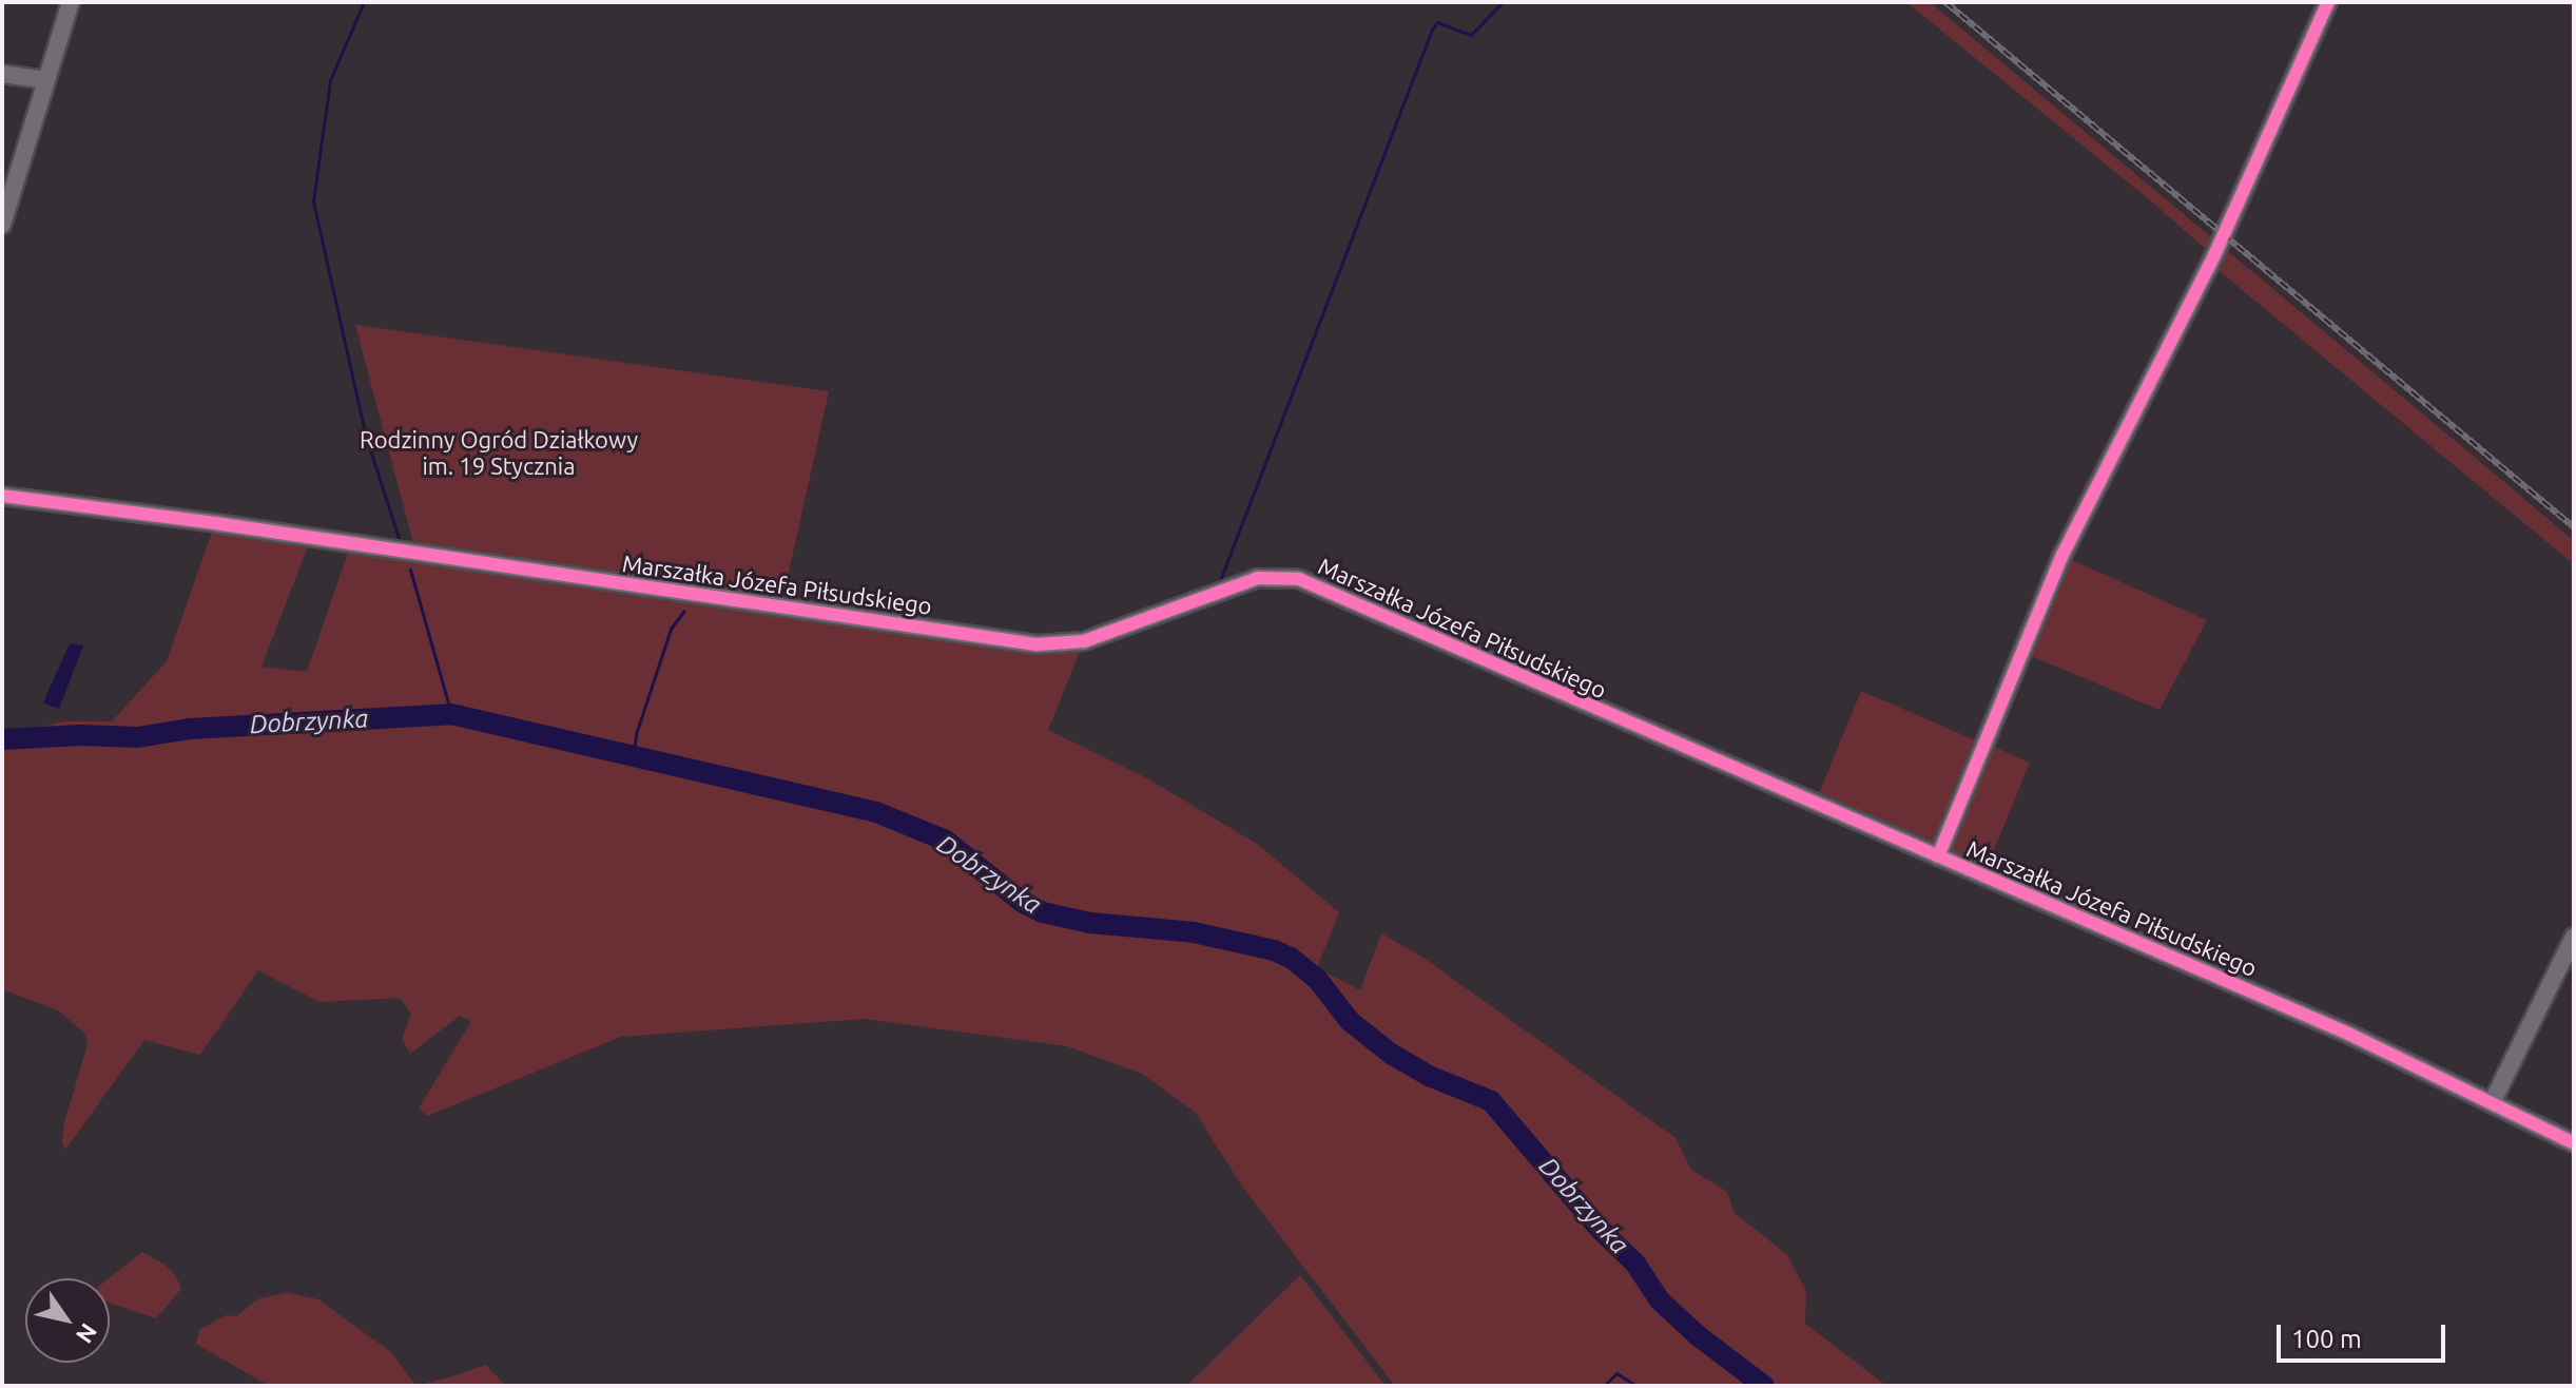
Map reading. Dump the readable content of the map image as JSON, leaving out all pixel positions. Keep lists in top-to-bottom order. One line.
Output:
{"streets":{"street":["Marszałka Józefa Piłsudskiego"]},"water":["Dobrzynka"],"parks":["Rodzinny Ogród Działkowy im. 19 Stycznia"],"scale_bar":"100 m","north":"bottom right"}
